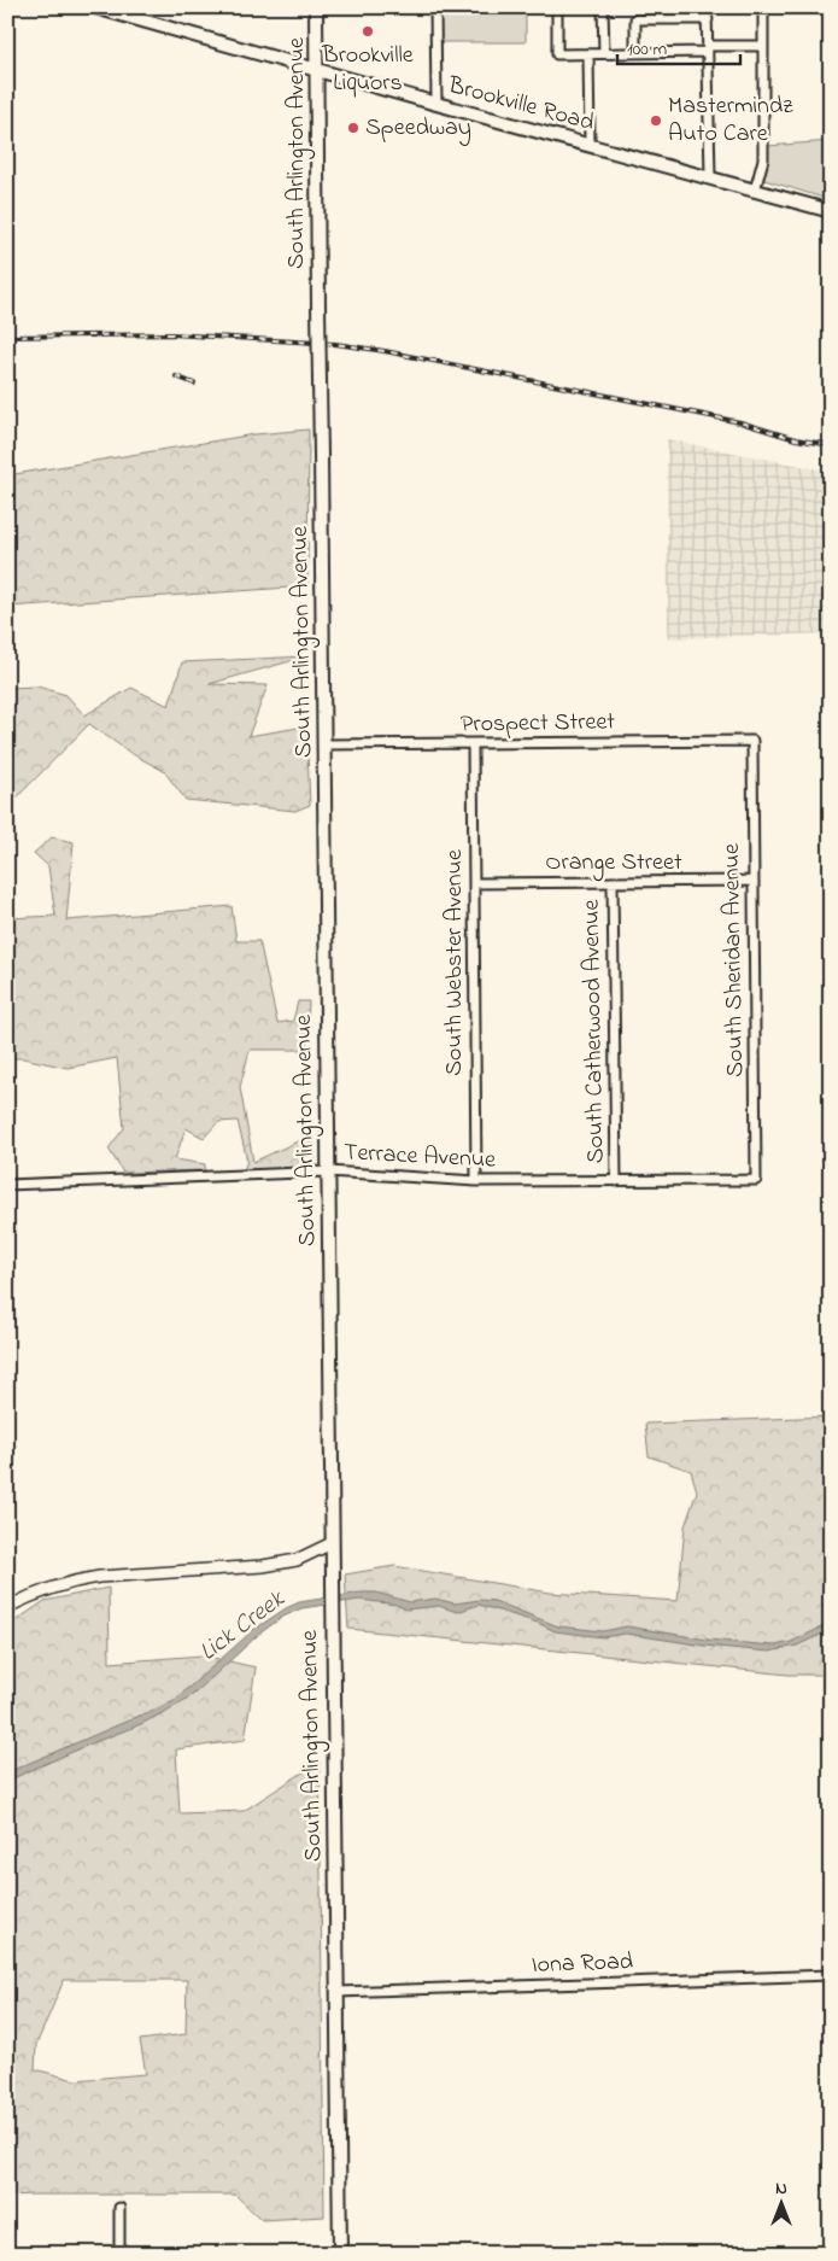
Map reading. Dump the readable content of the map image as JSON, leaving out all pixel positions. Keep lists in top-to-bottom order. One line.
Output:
{"streets":{"main road":["Brookville Road","South Arlington Avenue"],"street":["Prospect Street","Orange Street","South Sheridan Avenue","South Webster Avenue","South Catherwood Avenue","Terrace Avenue","Iona Road"]},"crossings":[["Brookville Road","South Arlington Avenue"],["South Arlington Avenue","Prospect Street"],["South Arlington Avenue","Terrace Avenue"],["South Arlington Avenue","Iona Road"],["Prospect Street","South Sheridan Avenue"],["Prospect Street","South Webster Avenue"],["Orange Street","South Sheridan Avenue"],["Orange Street","South Webster Avenue"],["Orange Street","South Catherwood Avenue"],["South Sheridan Avenue","Terrace Avenue"],["South Webster Avenue","Terrace Avenue"],["South Catherwood Avenue","Terrace Avenue"]],"water":["Lick Creek"],"places":["Brookville Liquors","Mastermindz Auto Care","Speedway"],"scale_bar":"100 m","north":"top"}
